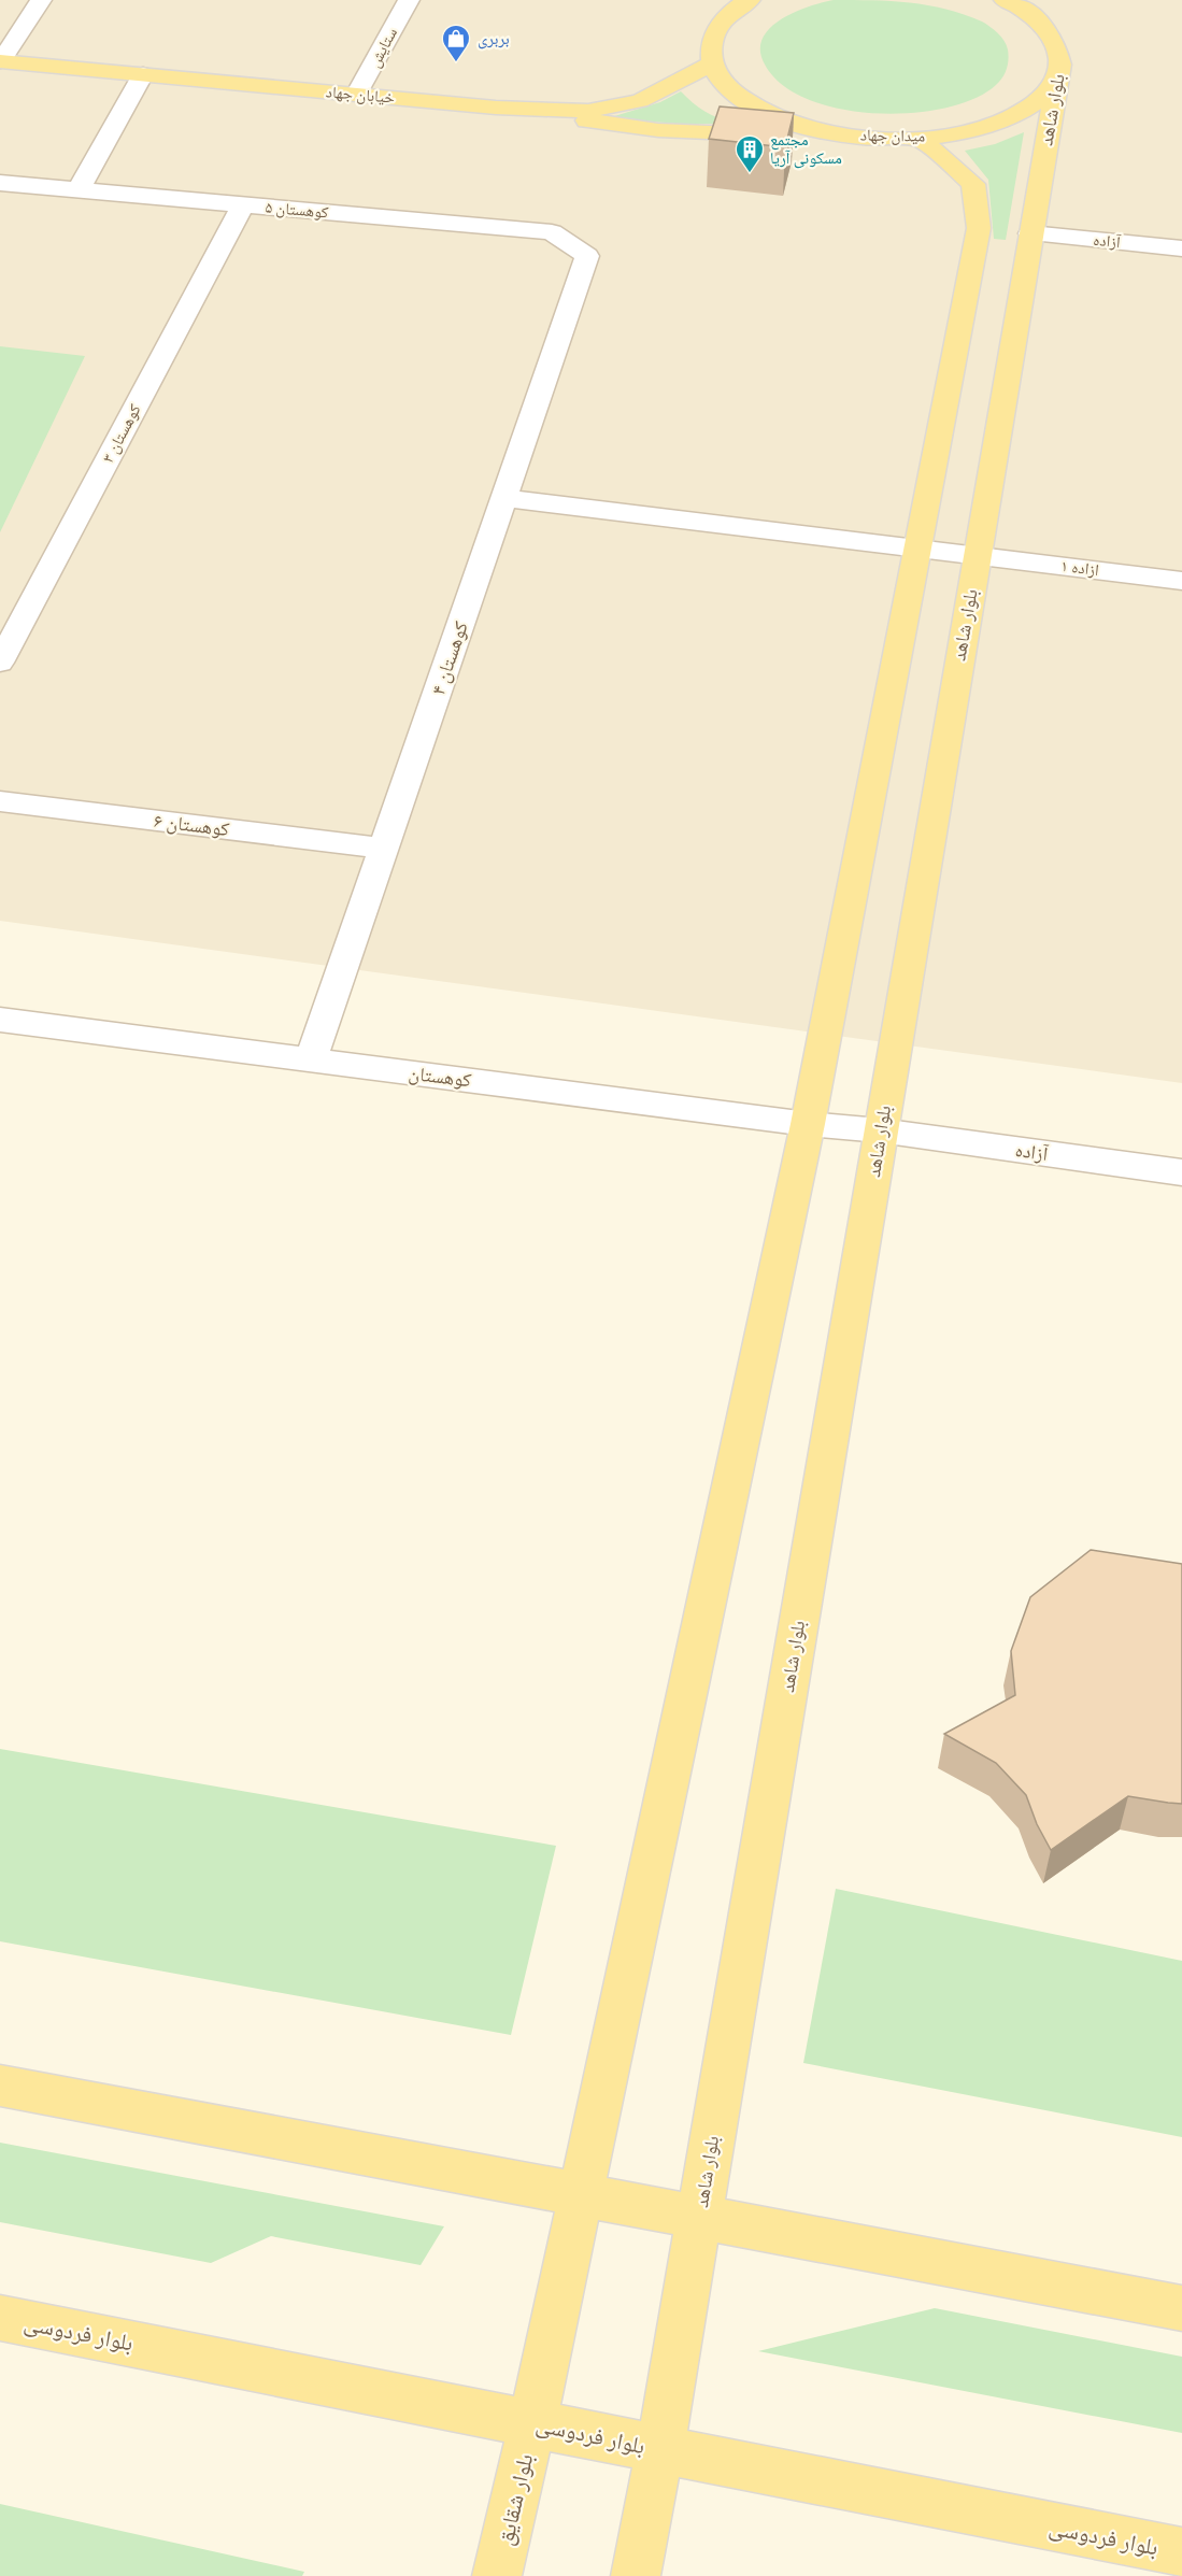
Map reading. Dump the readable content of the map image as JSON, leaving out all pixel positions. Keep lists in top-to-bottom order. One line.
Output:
{"streets":{"main road":["خیابان جهاد","بلوار شاهد","میدان جهاد","بلوار فردوسی","بلوار شقایق"],"street":["ستایش","کوهستان ۵","آزاده","کوهستان ۳","ازاده ۱","کوهستان ۴","کوهستان ۶","کوهستان"]},"crossings":[["ستایش","خیابان جهاد"],["خیابان جهاد","میدان جهاد"],["بلوار شاهد","میدان جهاد"],["بلوار شاهد","آزاده"],["بلوار شاهد","ازاده ۱"],["بلوار شاهد","کوهستان"],["بلوار شاهد","بلوار فردوسی"],["کوهستان ۵","کوهستان ۳"],["کوهستان ۵","کوهستان ۴"],["آزاده","کوهستان"],["ازاده ۱","کوهستان ۴"],["کوهستان ۴","کوهستان ۶"],["کوهستان ۴","کوهستان"],["بلوار فردوسی","بلوار شقایق"]],"places":{"shop":["بربری"],"building":["مجتمع مسکونی آریا"]}}
